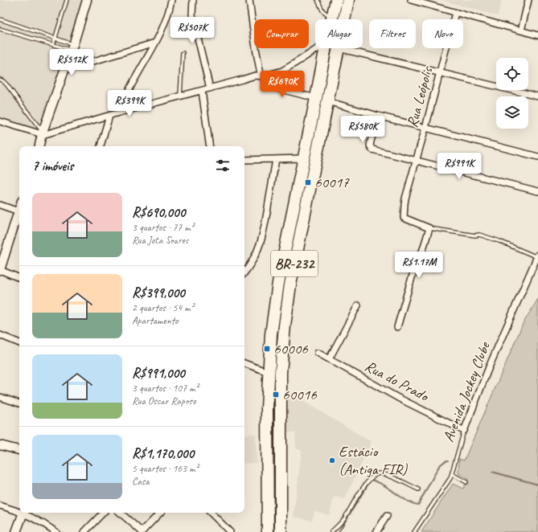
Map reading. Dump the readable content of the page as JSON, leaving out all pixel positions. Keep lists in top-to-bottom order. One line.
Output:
{"streets":{"highway":["BR-232"],"street":["Rua Leópolis","Rua do Prado","Avenida Jockey Clube"]},"crossings":[["Rua do Prado","Avenida Jockey Clube"]],"places":{"transit":["60017","60006","60016"],"other":["Estácio (Antiga FIR)"]},"page":{"price":["R$507K","R$512K","R$690K","R$399K","R$580K","R$991K","R$1.17M"],"chip":["Comprar","Alugar","Filtros","Novo"],"heading":"7 imóveis","list":[{"name":"R$690,000","note":"3 quartos · 77 m² · Rua Jota Soares"},{"name":"R$399,000","note":"2 quartos · 54 m² · Apartamento"},{"name":"R$991,000","note":"3 quartos · 107 m² · Rua Oscar Raposo"},{"name":"R$1,170,000","note":"5 quartos · 163 m² · Casa"}]}}
